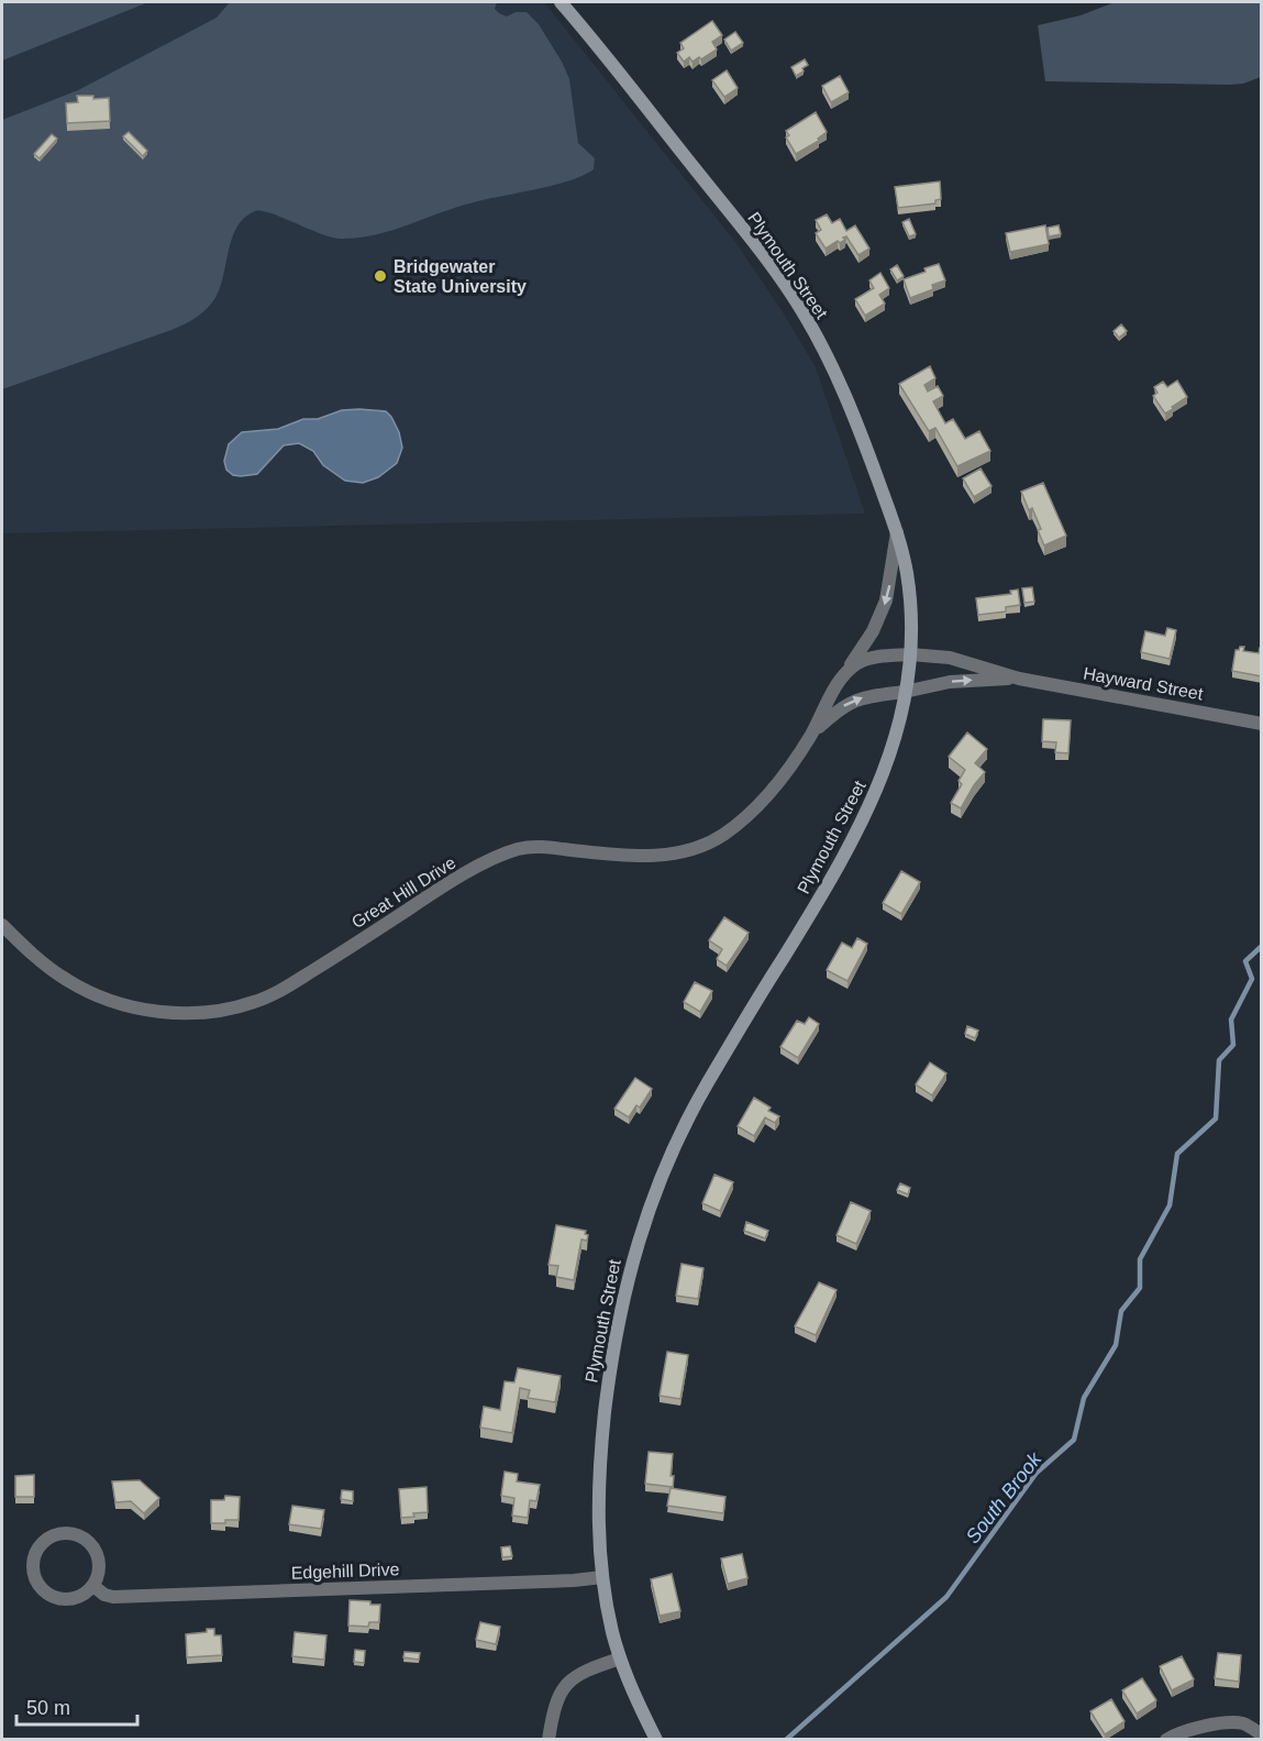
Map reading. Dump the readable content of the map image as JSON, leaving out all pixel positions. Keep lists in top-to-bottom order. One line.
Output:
{"streets":{"main road":["Plymouth Street"],"street":["Hayward Street","Great Hill Drive","Edgehill Drive"]},"crossings":[["Plymouth Street","Hayward Street"],["Plymouth Street","Great Hill Drive"],["Plymouth Street","Edgehill Drive"],["Hayward Street","Great Hill Drive"]],"water":["South Brook"],"places":["Bridgewater State University"],"scale_bar":"50 m"}
